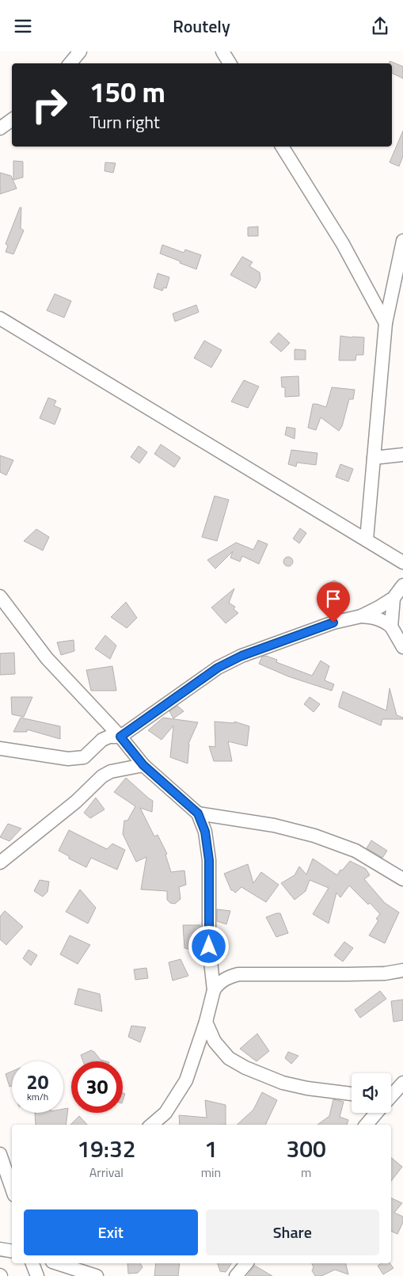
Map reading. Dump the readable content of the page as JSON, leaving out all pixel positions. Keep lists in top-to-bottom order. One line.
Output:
{"page":{"header":"Routely","turn":["150 m","Turn right"],"speed":"20 km/h","limit":"30","eta":["19:32","Arrival","1","min","300","m"],"buttons":["Exit","Share"]}}
